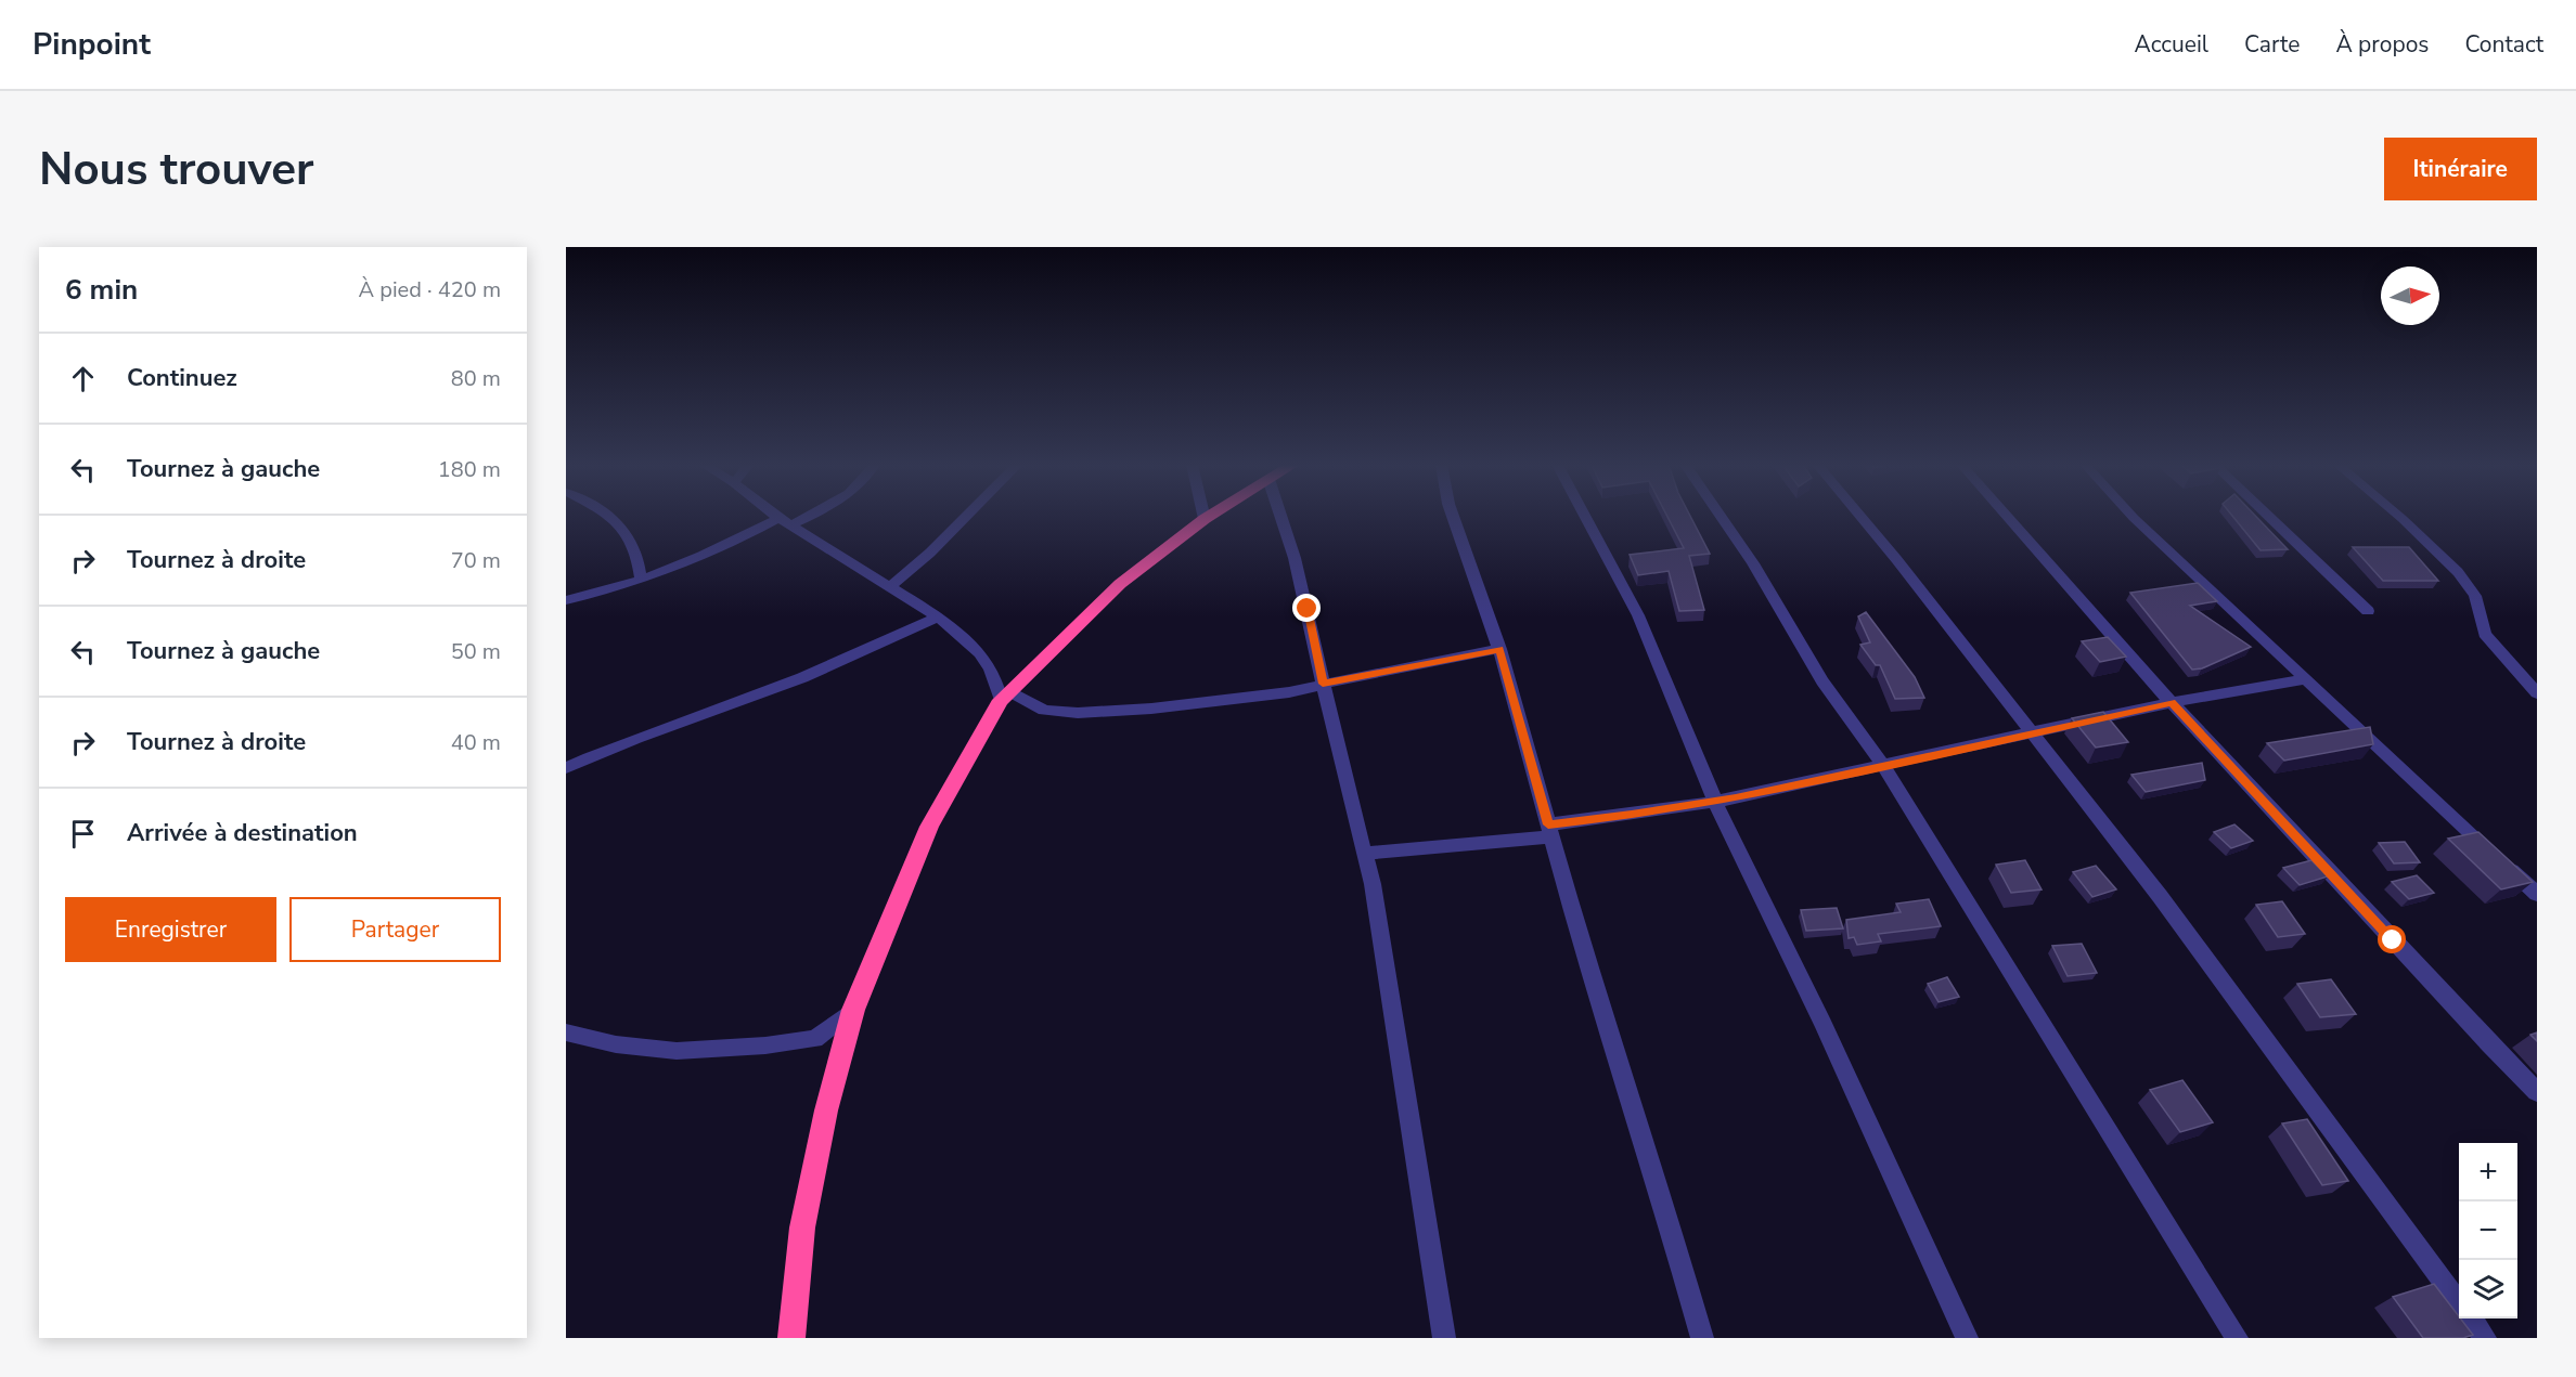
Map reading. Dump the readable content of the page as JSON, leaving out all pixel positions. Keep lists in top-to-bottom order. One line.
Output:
{"north":"right","page":{"header":"Pinpoint","nav":["Accueil","Carte","À propos","Contact"],"buttons":["Itinéraire",["Enregistrer","Partager"]],"title":"Nous trouver","heading":["6 min","À pied · 420 m"],"list":[["Continuez","80 m"],["Tournez à gauche","180 m"],["Tournez à droite","70 m"],["Tournez à gauche","50 m"],["Tournez à droite","40 m"],"Arrivée à destination"],"map_buttons":["+","−"]}}
